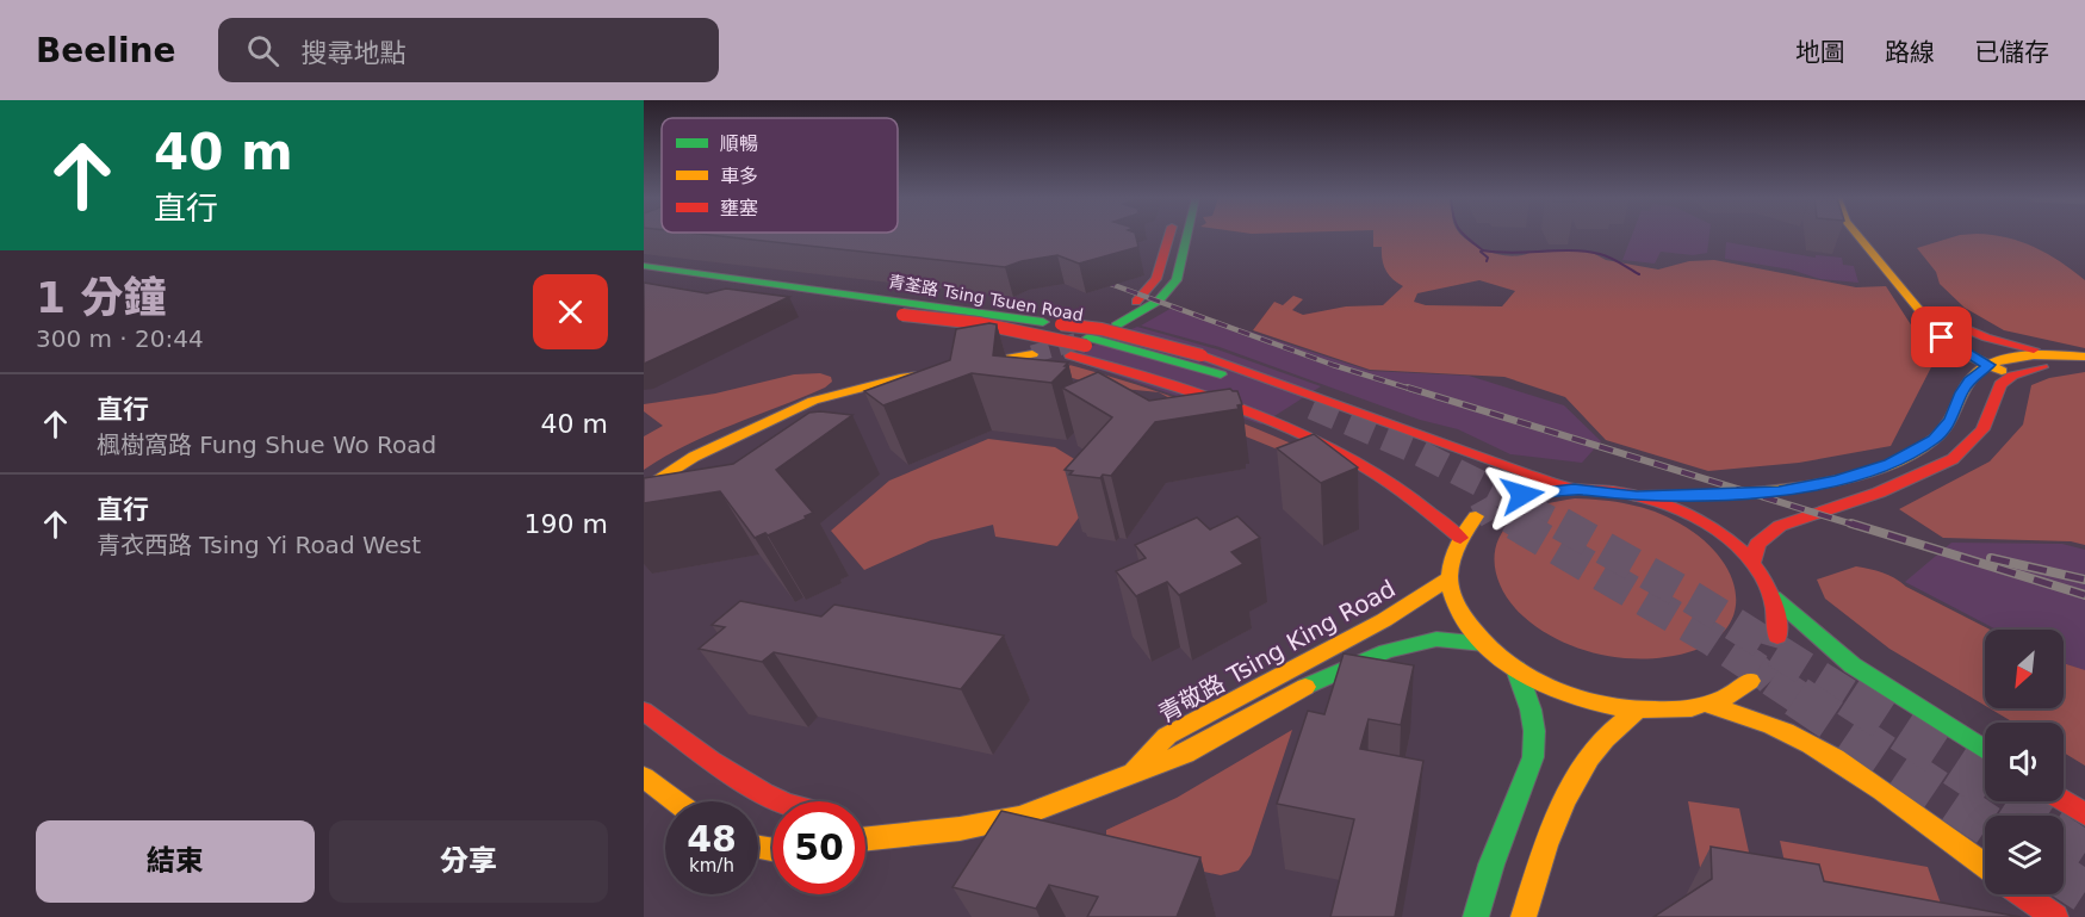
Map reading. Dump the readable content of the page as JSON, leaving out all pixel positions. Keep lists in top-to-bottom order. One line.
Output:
{"streets":{"main road":["青荃路 Tsing Tsuen Road","青敬路 Tsing King Road"]},"legend":["順暢","車多","壅塞"],"north":"bottom left","page":{"header":"Beeline","search":"搜尋地點","nav":["地圖","路線","已儲存"],"turn":["40 m","直行"],"heading":["1 分鐘","300 m · 20:44"],"list":[{"name":"直行","note":"楓樹窩路 Fung Shue Wo Road","value":"40 m"},{"name":"直行","note":"青衣西路 Tsing Yi Road West","value":"190 m"}],"speed":"48 km/h","limit":"50","buttons":["結束","分享"]}}
